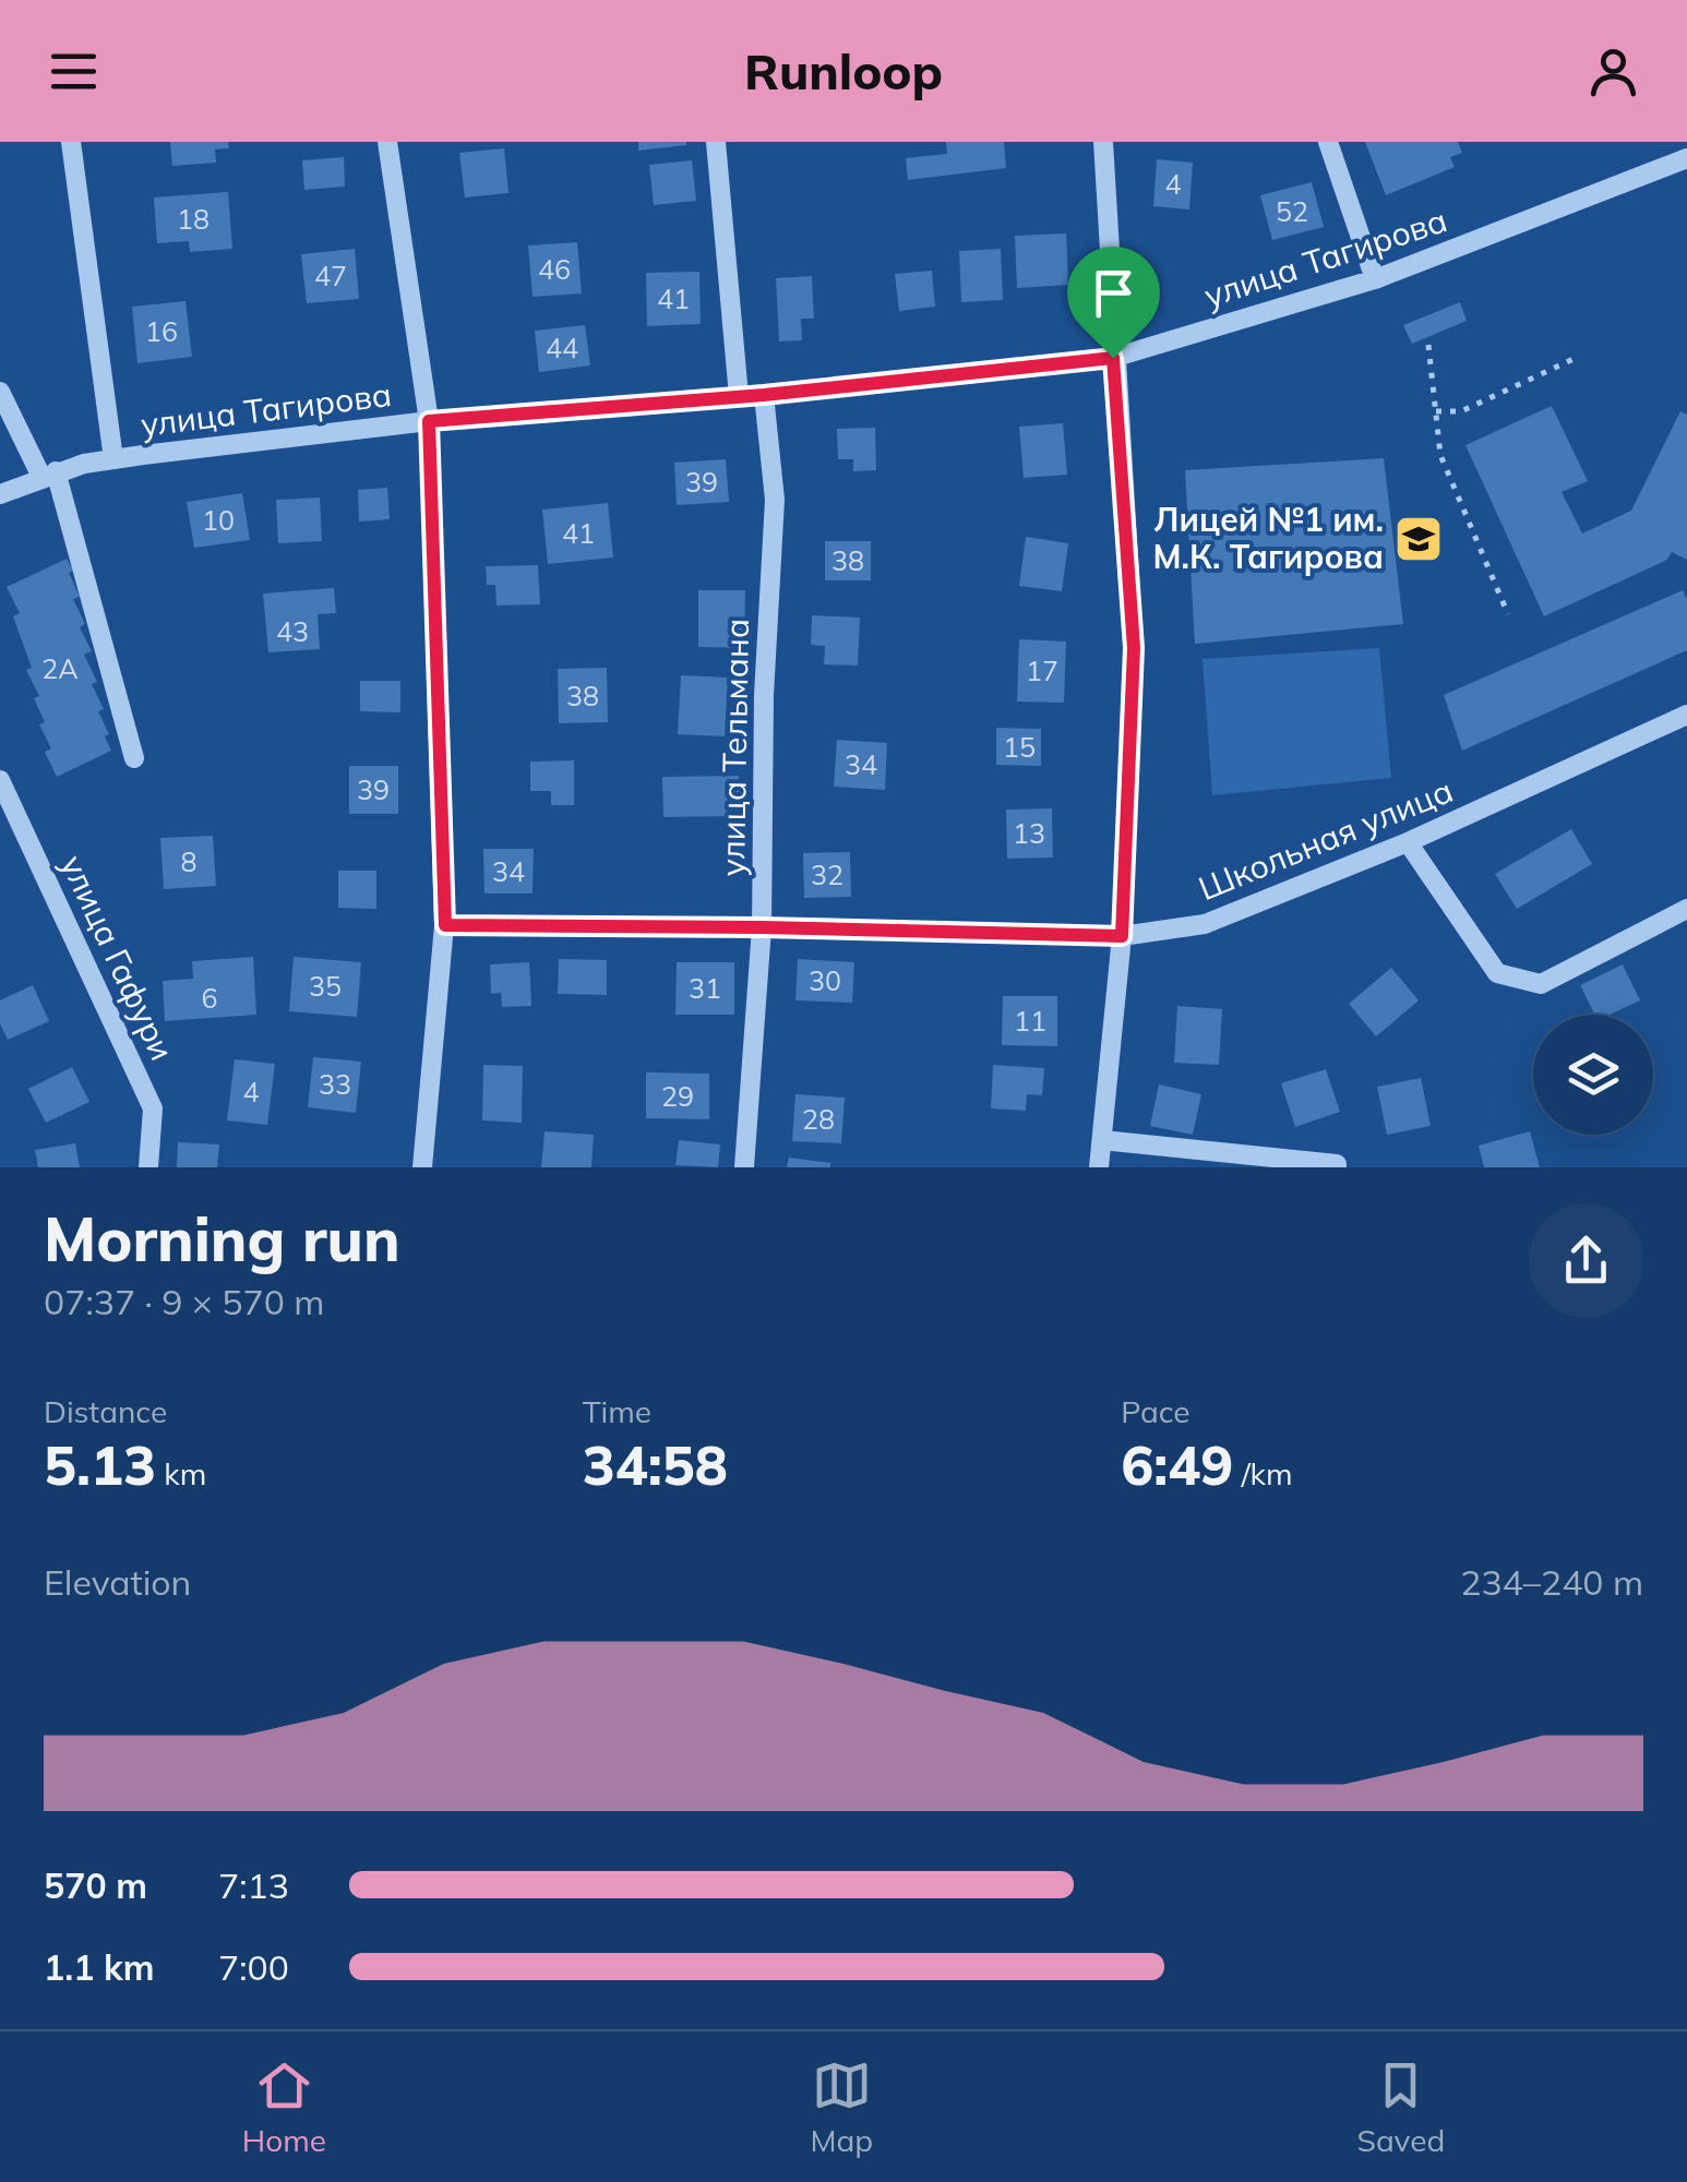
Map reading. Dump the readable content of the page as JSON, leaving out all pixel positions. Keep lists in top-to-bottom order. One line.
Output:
{"streets":{"street":["улица Тагирова","улица Тельмана","Школьная улица","улица Гафури"]},"crossings":[["улица Тагирова","улица Тельмана"],["улица Тельмана","Школьная улица"]],"places":{"school or university":["Лицей №1 им. М.К. Тагирова"]},"house_numbers":["4","52","18","46","47","41","16","44","39","10","41","38","43","2А","17","38","15","34","39","13","8","34","32","30","35","31","6","11","33","4","29","28"],"page":{"header":"Runloop","heading":["Morning run","07:37 · 9 × 570 m"],"stats":[["Distance","5.13 km"],["Time","34:58"],["Pace","6:49 /km"]],"chart":["Elevation","234–240 m"],"list":[{"name":"570 m","note":"7:13"},{"name":"1.1 km","note":"7:00"}],"tabs":["Home","Map","Saved"]}}
